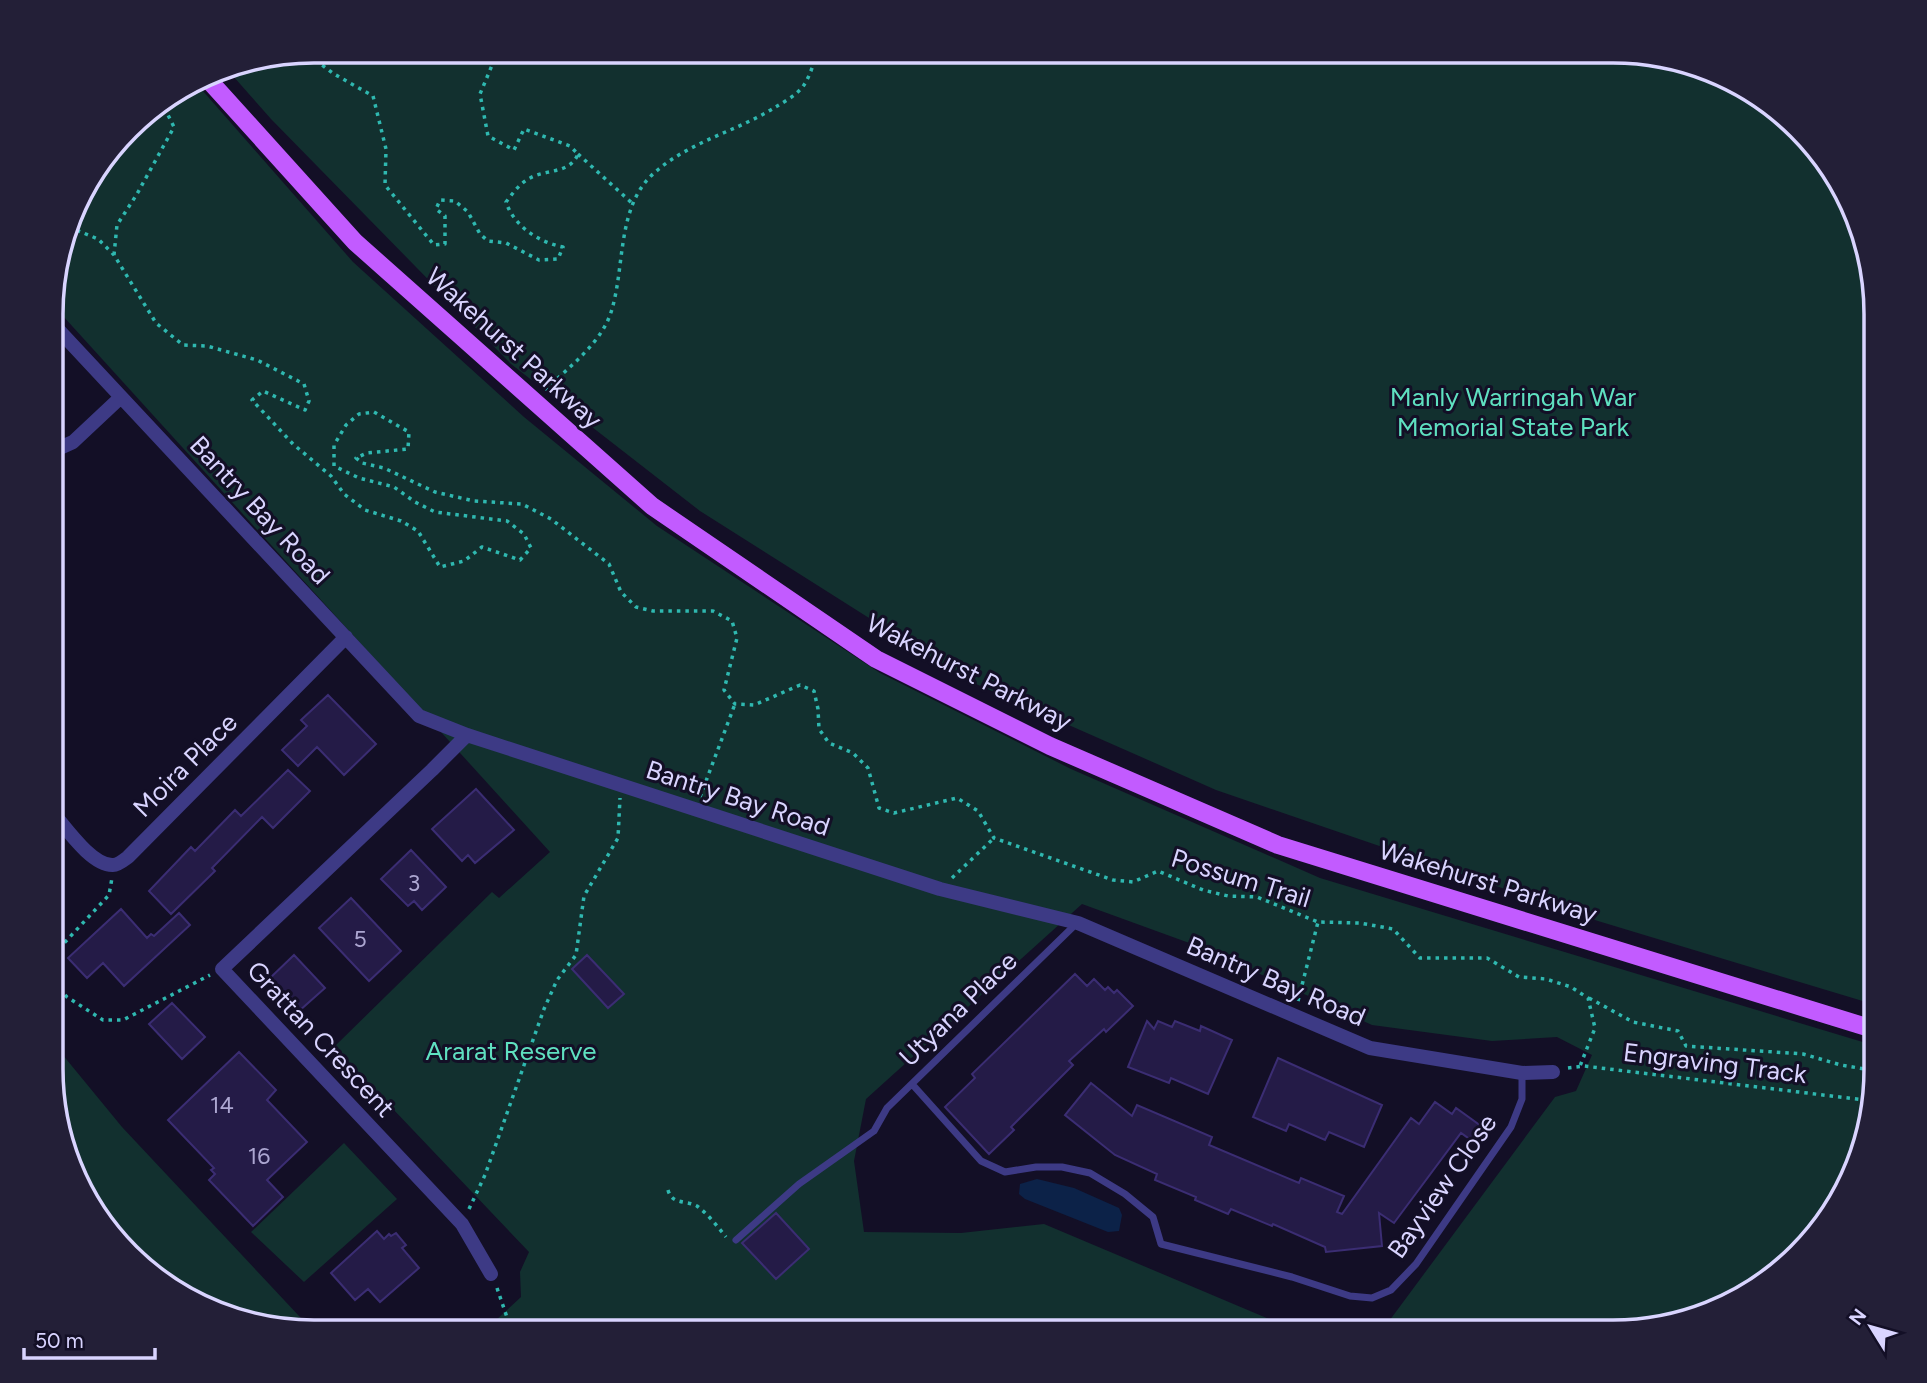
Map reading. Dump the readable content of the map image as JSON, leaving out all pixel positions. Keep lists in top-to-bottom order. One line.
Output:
{"streets":{"main road":["Wakehurst Parkway"],"street":["Bantry Bay Road","Moira Place","Grattan Crescent"],"lane":["Utyana Place","Bayview Close"],"path":["Possum Trail","Engraving Track"]},"crossings":[["Bantry Bay Road","Moira Place"],["Bantry Bay Road","Possum Trail"],["Bantry Bay Road","Utyana Place"],["Bantry Bay Road","Grattan Crescent"],["Bantry Bay Road","Engraving Track"],["Bantry Bay Road","Bayview Close"],["Utyana Place","Bayview Close"]],"parks":["Manly Warringah War Memorial State Park","Ararat Reserve"],"house_numbers":["3","5","14","16"],"scale_bar":"50 m","north":"top left"}
